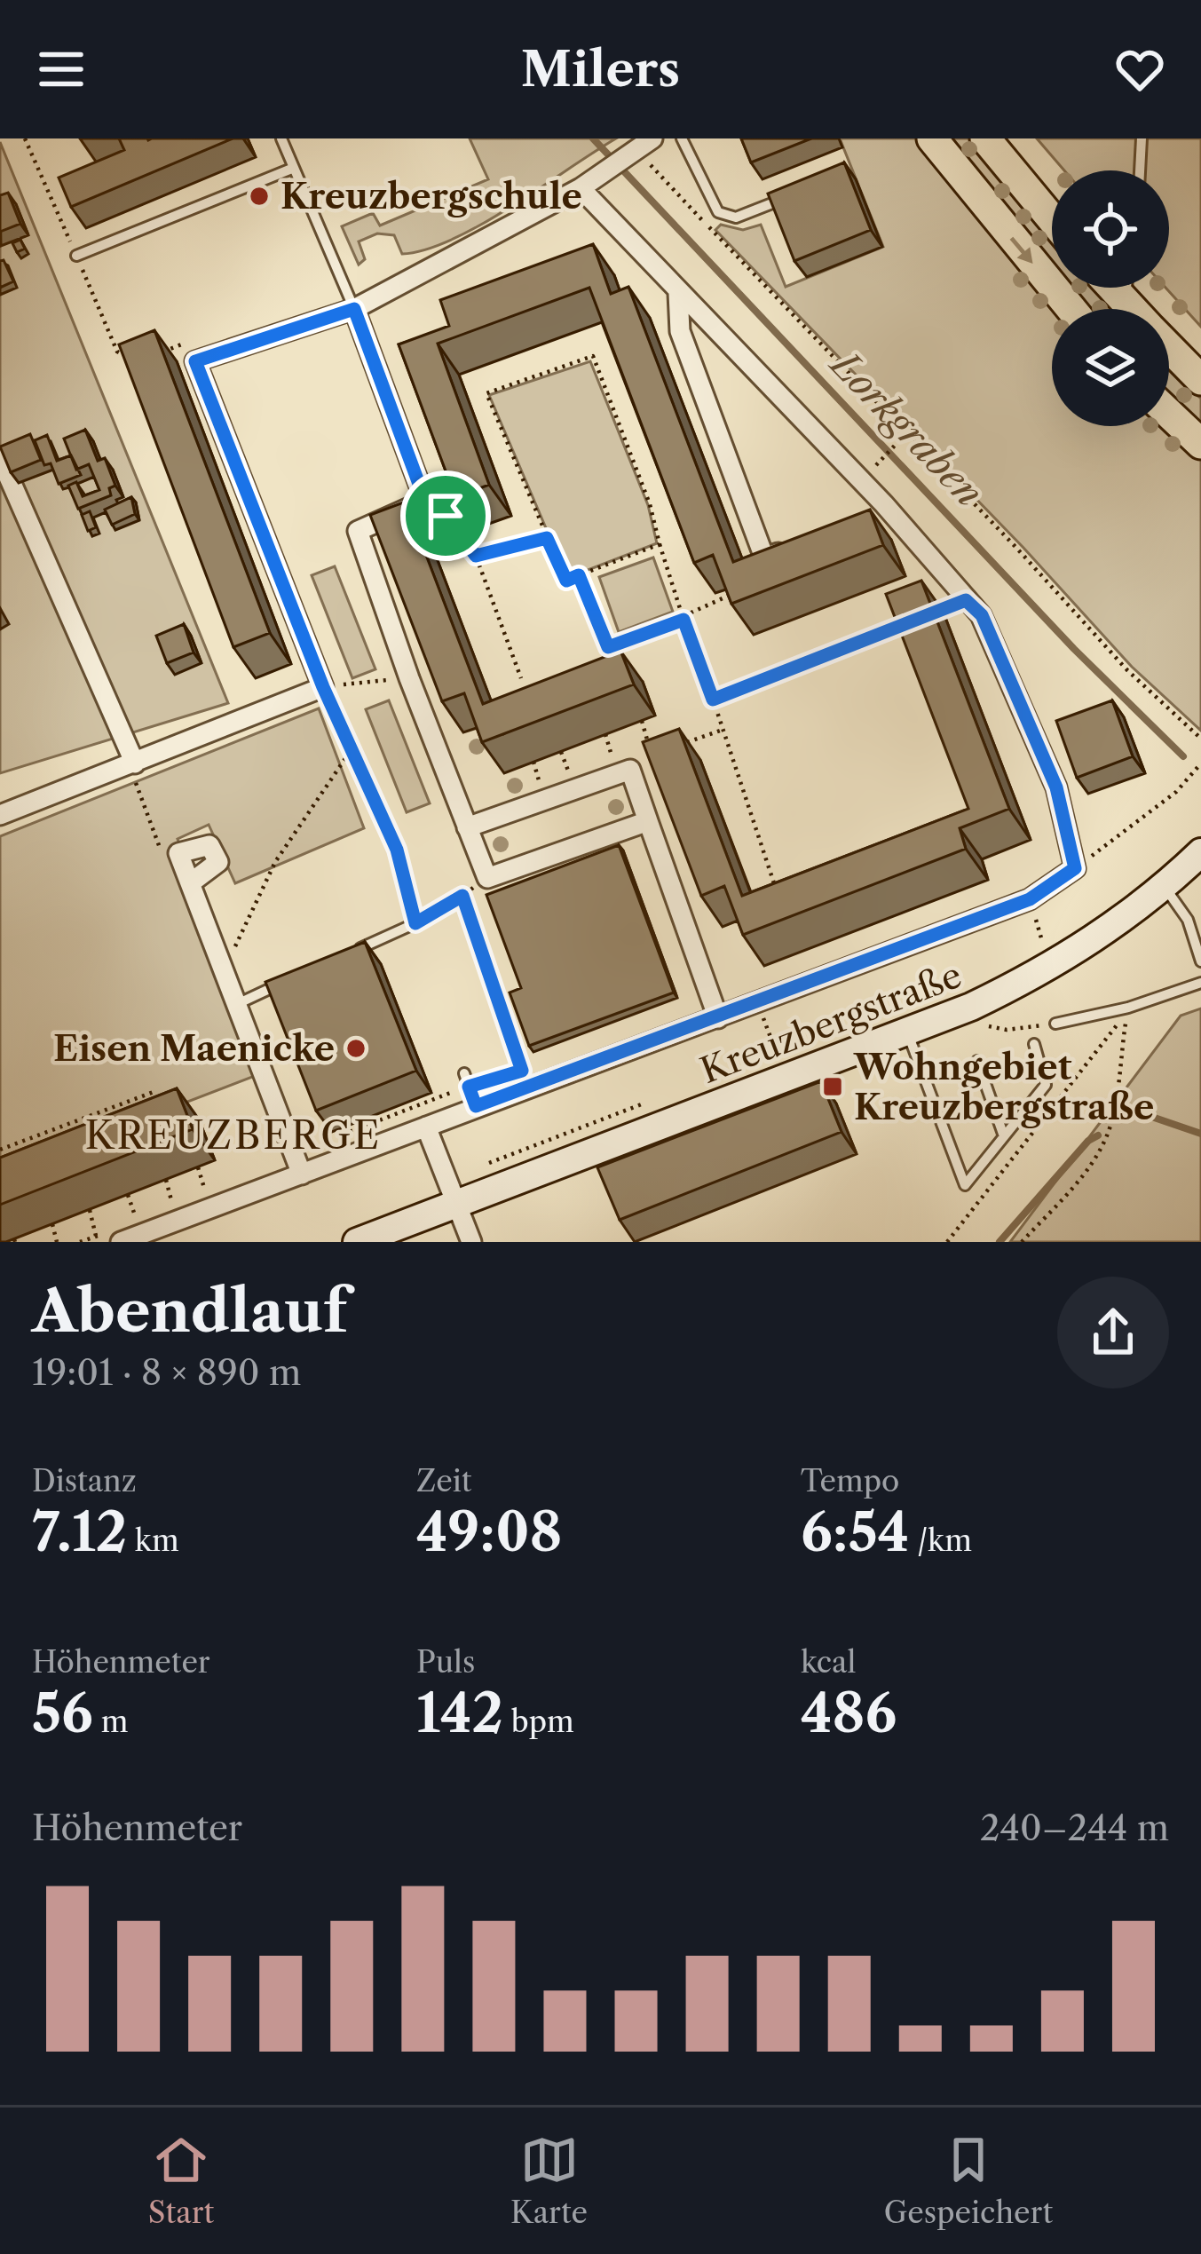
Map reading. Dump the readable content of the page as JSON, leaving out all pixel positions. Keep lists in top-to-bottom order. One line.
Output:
{"streets":{"street":["Kreuzbergstraße"]},"districts":["KREUZBERGE"],"water":["Lorkgraben"],"places":{"other":["Kreuzbergschule","Eisen Maenicke"],"transit":["Wohngebiet Kreuzbergstraße"]},"page":{"header":"Milers","heading":["Abendlauf","19:01 · 8 × 890 m"],"stats":[["Distanz","7.12 km"],["Zeit","49:08"],["Tempo","6:54 /km"],["Höhenmeter","56 m"],["Puls","142 bpm"],["kcal","486"]],"chart":["Höhenmeter","240–244 m"],"tabs":["Start","Karte","Gespeichert"]}}
